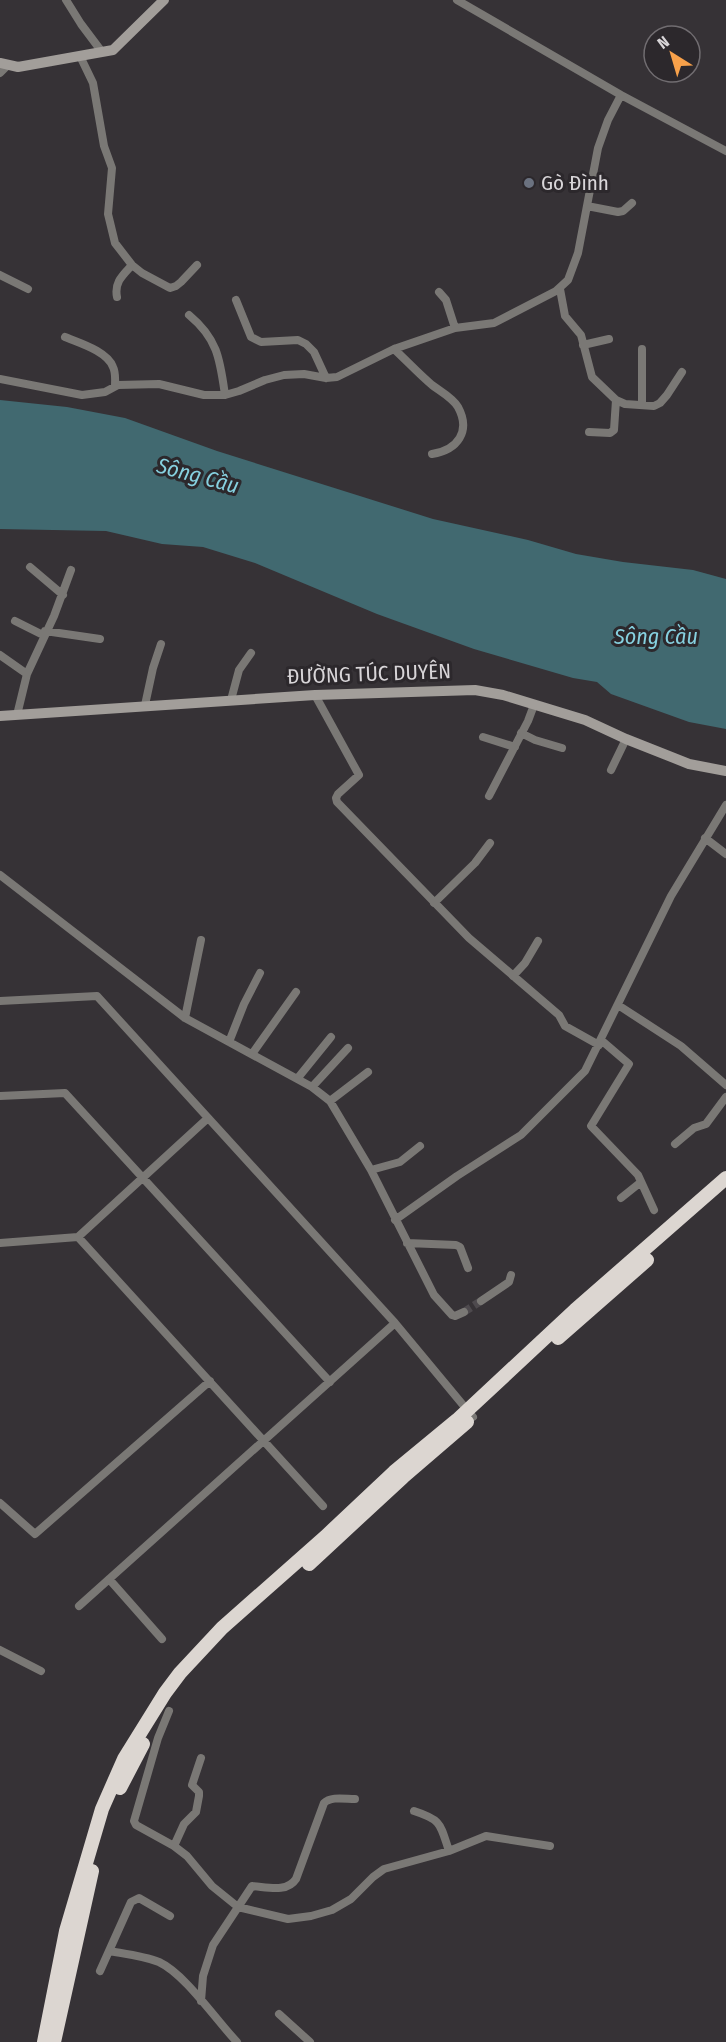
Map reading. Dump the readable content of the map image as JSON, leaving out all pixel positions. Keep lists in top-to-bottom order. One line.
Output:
{"streets":{"street":["ĐƯỜNG TÚC DUYÊN"]},"water":["Sông Cầu"],"places":["Gò Đình"],"north":"top left"}
